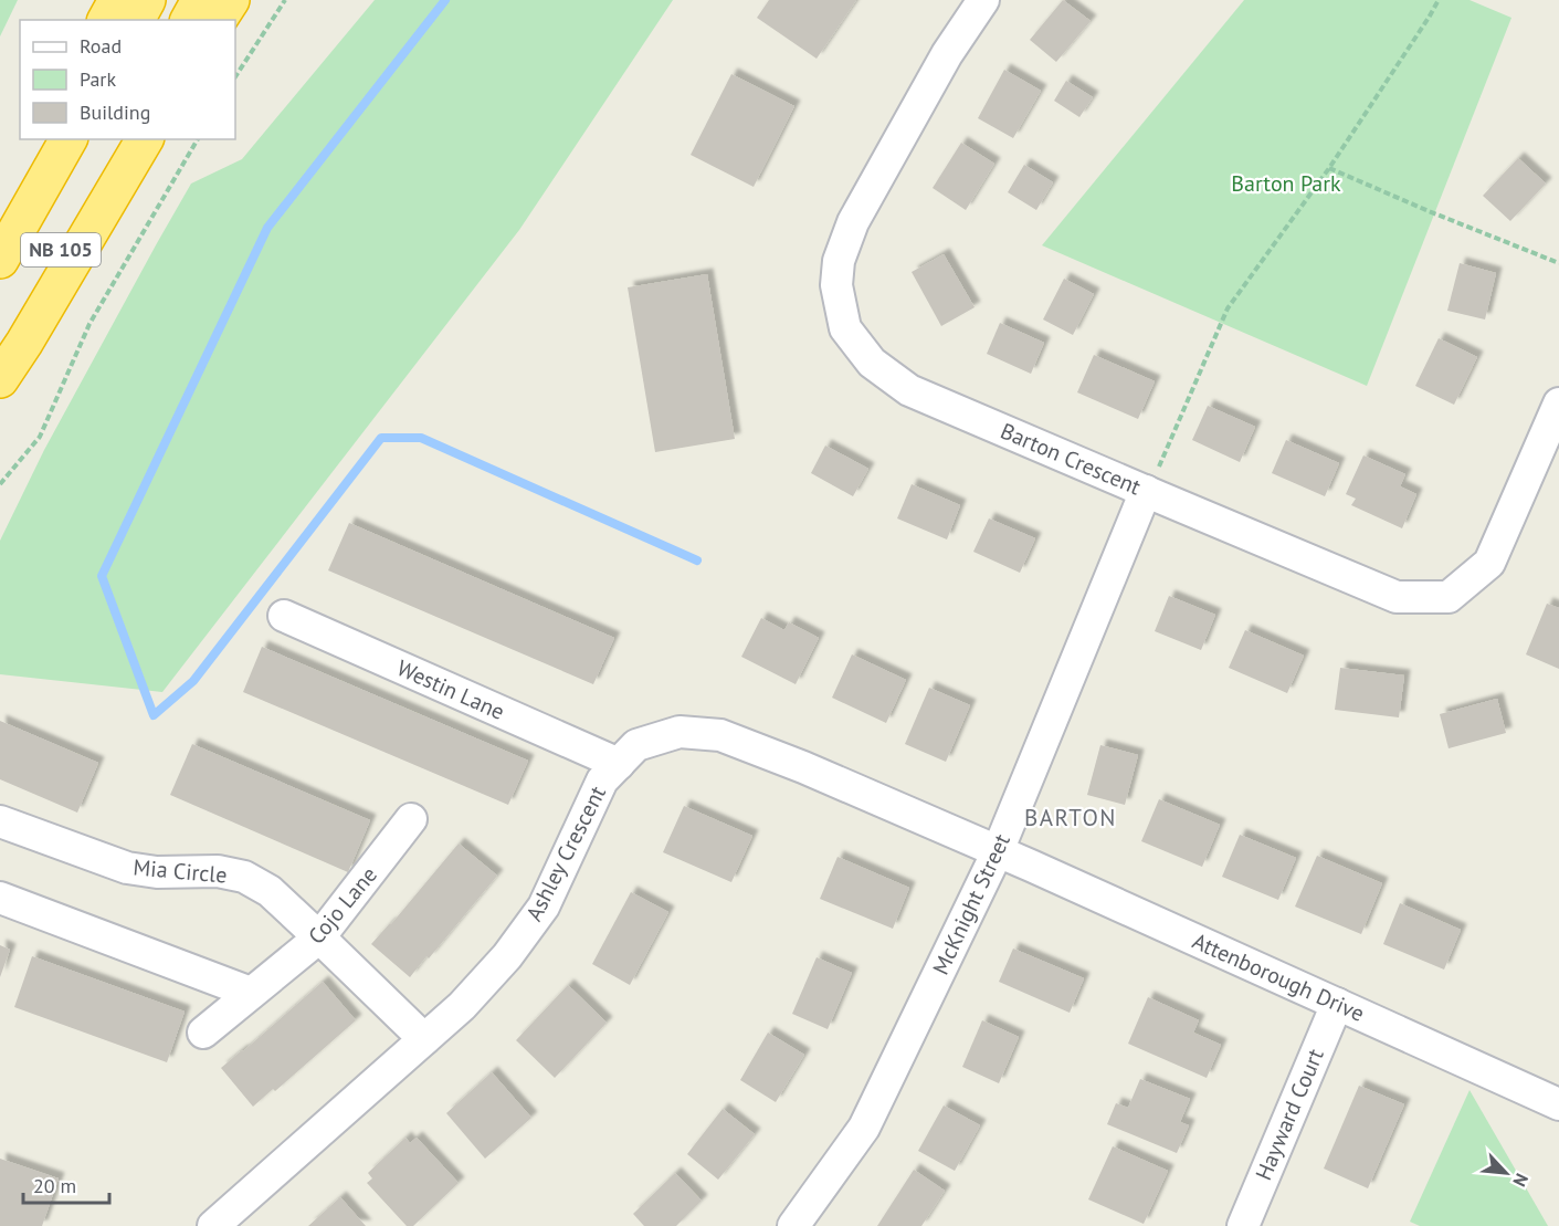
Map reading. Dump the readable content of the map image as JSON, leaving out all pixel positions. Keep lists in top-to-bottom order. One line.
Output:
{"streets":{"highway":["NB 105"],"street":["Barton Crescent","Westin Lane","Ashley Crescent","Mia Circle","McKnight Street","Cojo Lane","Attenborough Drive","Hayward Court"]},"crossings":[["Barton Crescent","McKnight Street"],["Westin Lane","Ashley Crescent"],["Ashley Crescent","Mia Circle"],["Ashley Crescent","McKnight Street"],["Ashley Crescent","Attenborough Drive"],["Mia Circle","Cojo Lane"],["McKnight Street","Attenborough Drive"],["Attenborough Drive","Hayward Court"]],"districts":["BARTON"],"parks":["Barton Park"],"legend":["Road","Park","Building"],"scale_bar":"20 m","north":"bottom right"}
